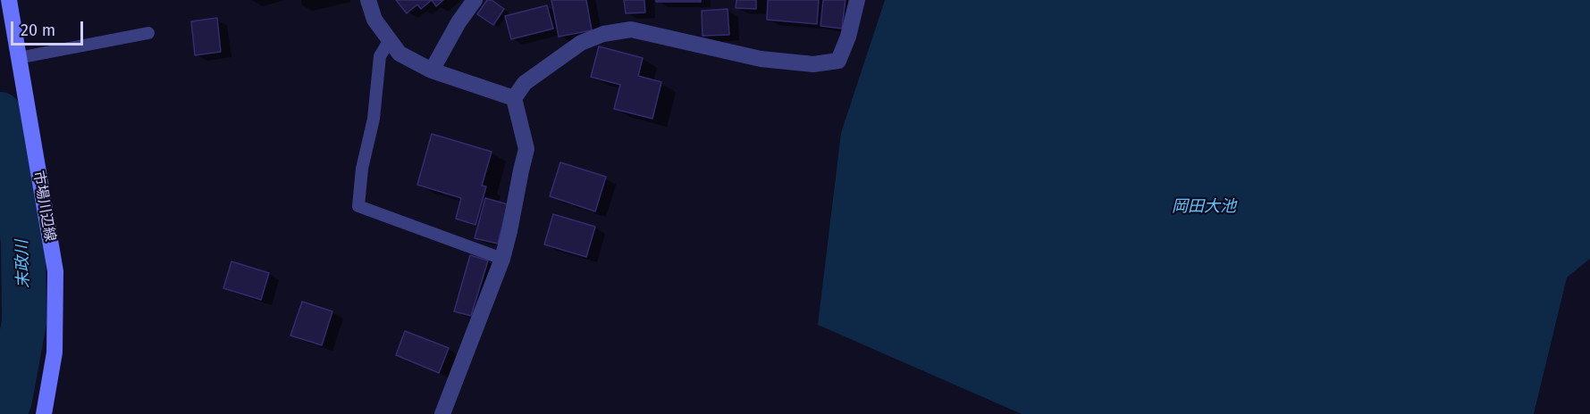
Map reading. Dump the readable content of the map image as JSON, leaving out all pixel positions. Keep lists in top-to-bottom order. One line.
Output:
{"streets":{"main road":["市場川辺線"]},"water":["岡田大池","末政川"],"scale_bar":"20 m"}
